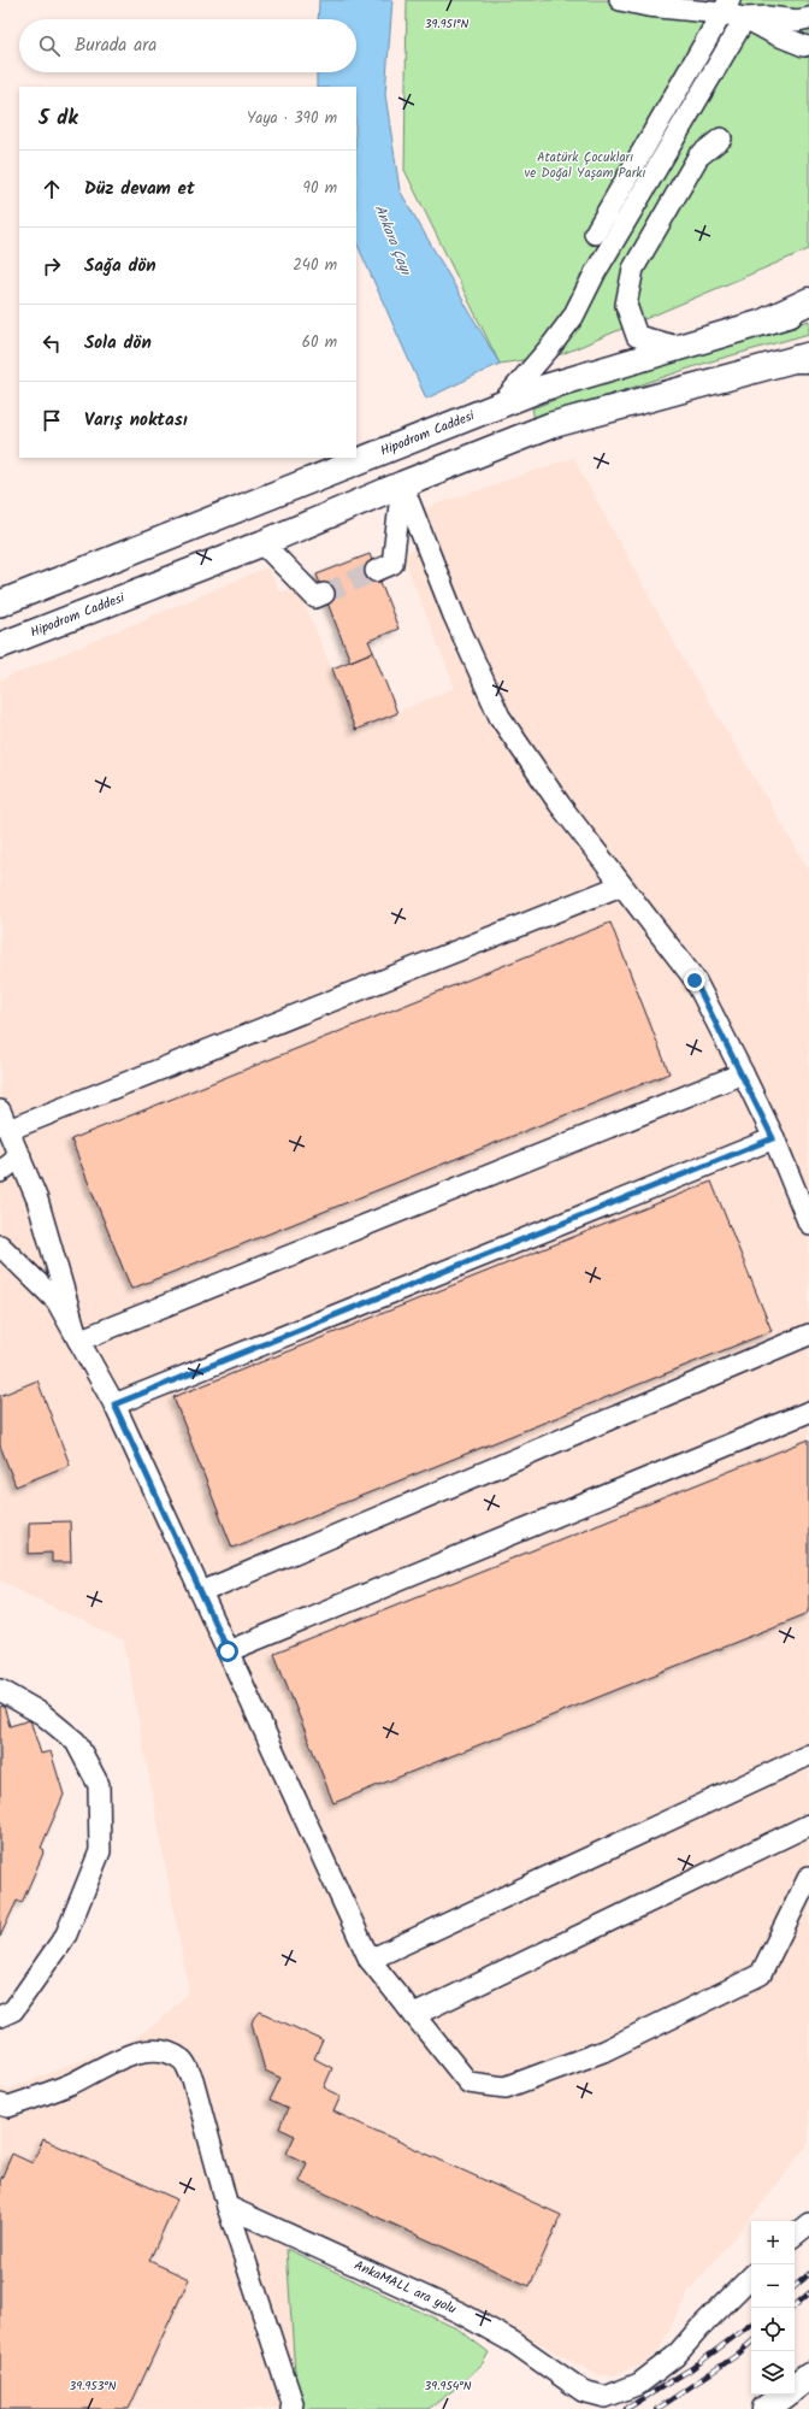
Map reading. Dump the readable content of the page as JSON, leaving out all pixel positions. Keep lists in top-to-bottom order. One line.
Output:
{"streets":{"main road":["Hipodrom Caddesi"],"street":["AnkaMALL ara yolu"]},"water":["Ankara Çayı"],"parks":["Atatürk Çocukları ve Doğal Yaşam Parkı"],"page":{"search":"Burada ara","heading":["5 dk","Yaya · 390 m"],"list":[["Düz devam et","90 m"],["Sağa dön","240 m"],["Sola dön","60 m"],"Varış noktası"],"map_buttons":["+","−"]},"coordinates":["39.951°N","39.953°N","39.954°N"]}
